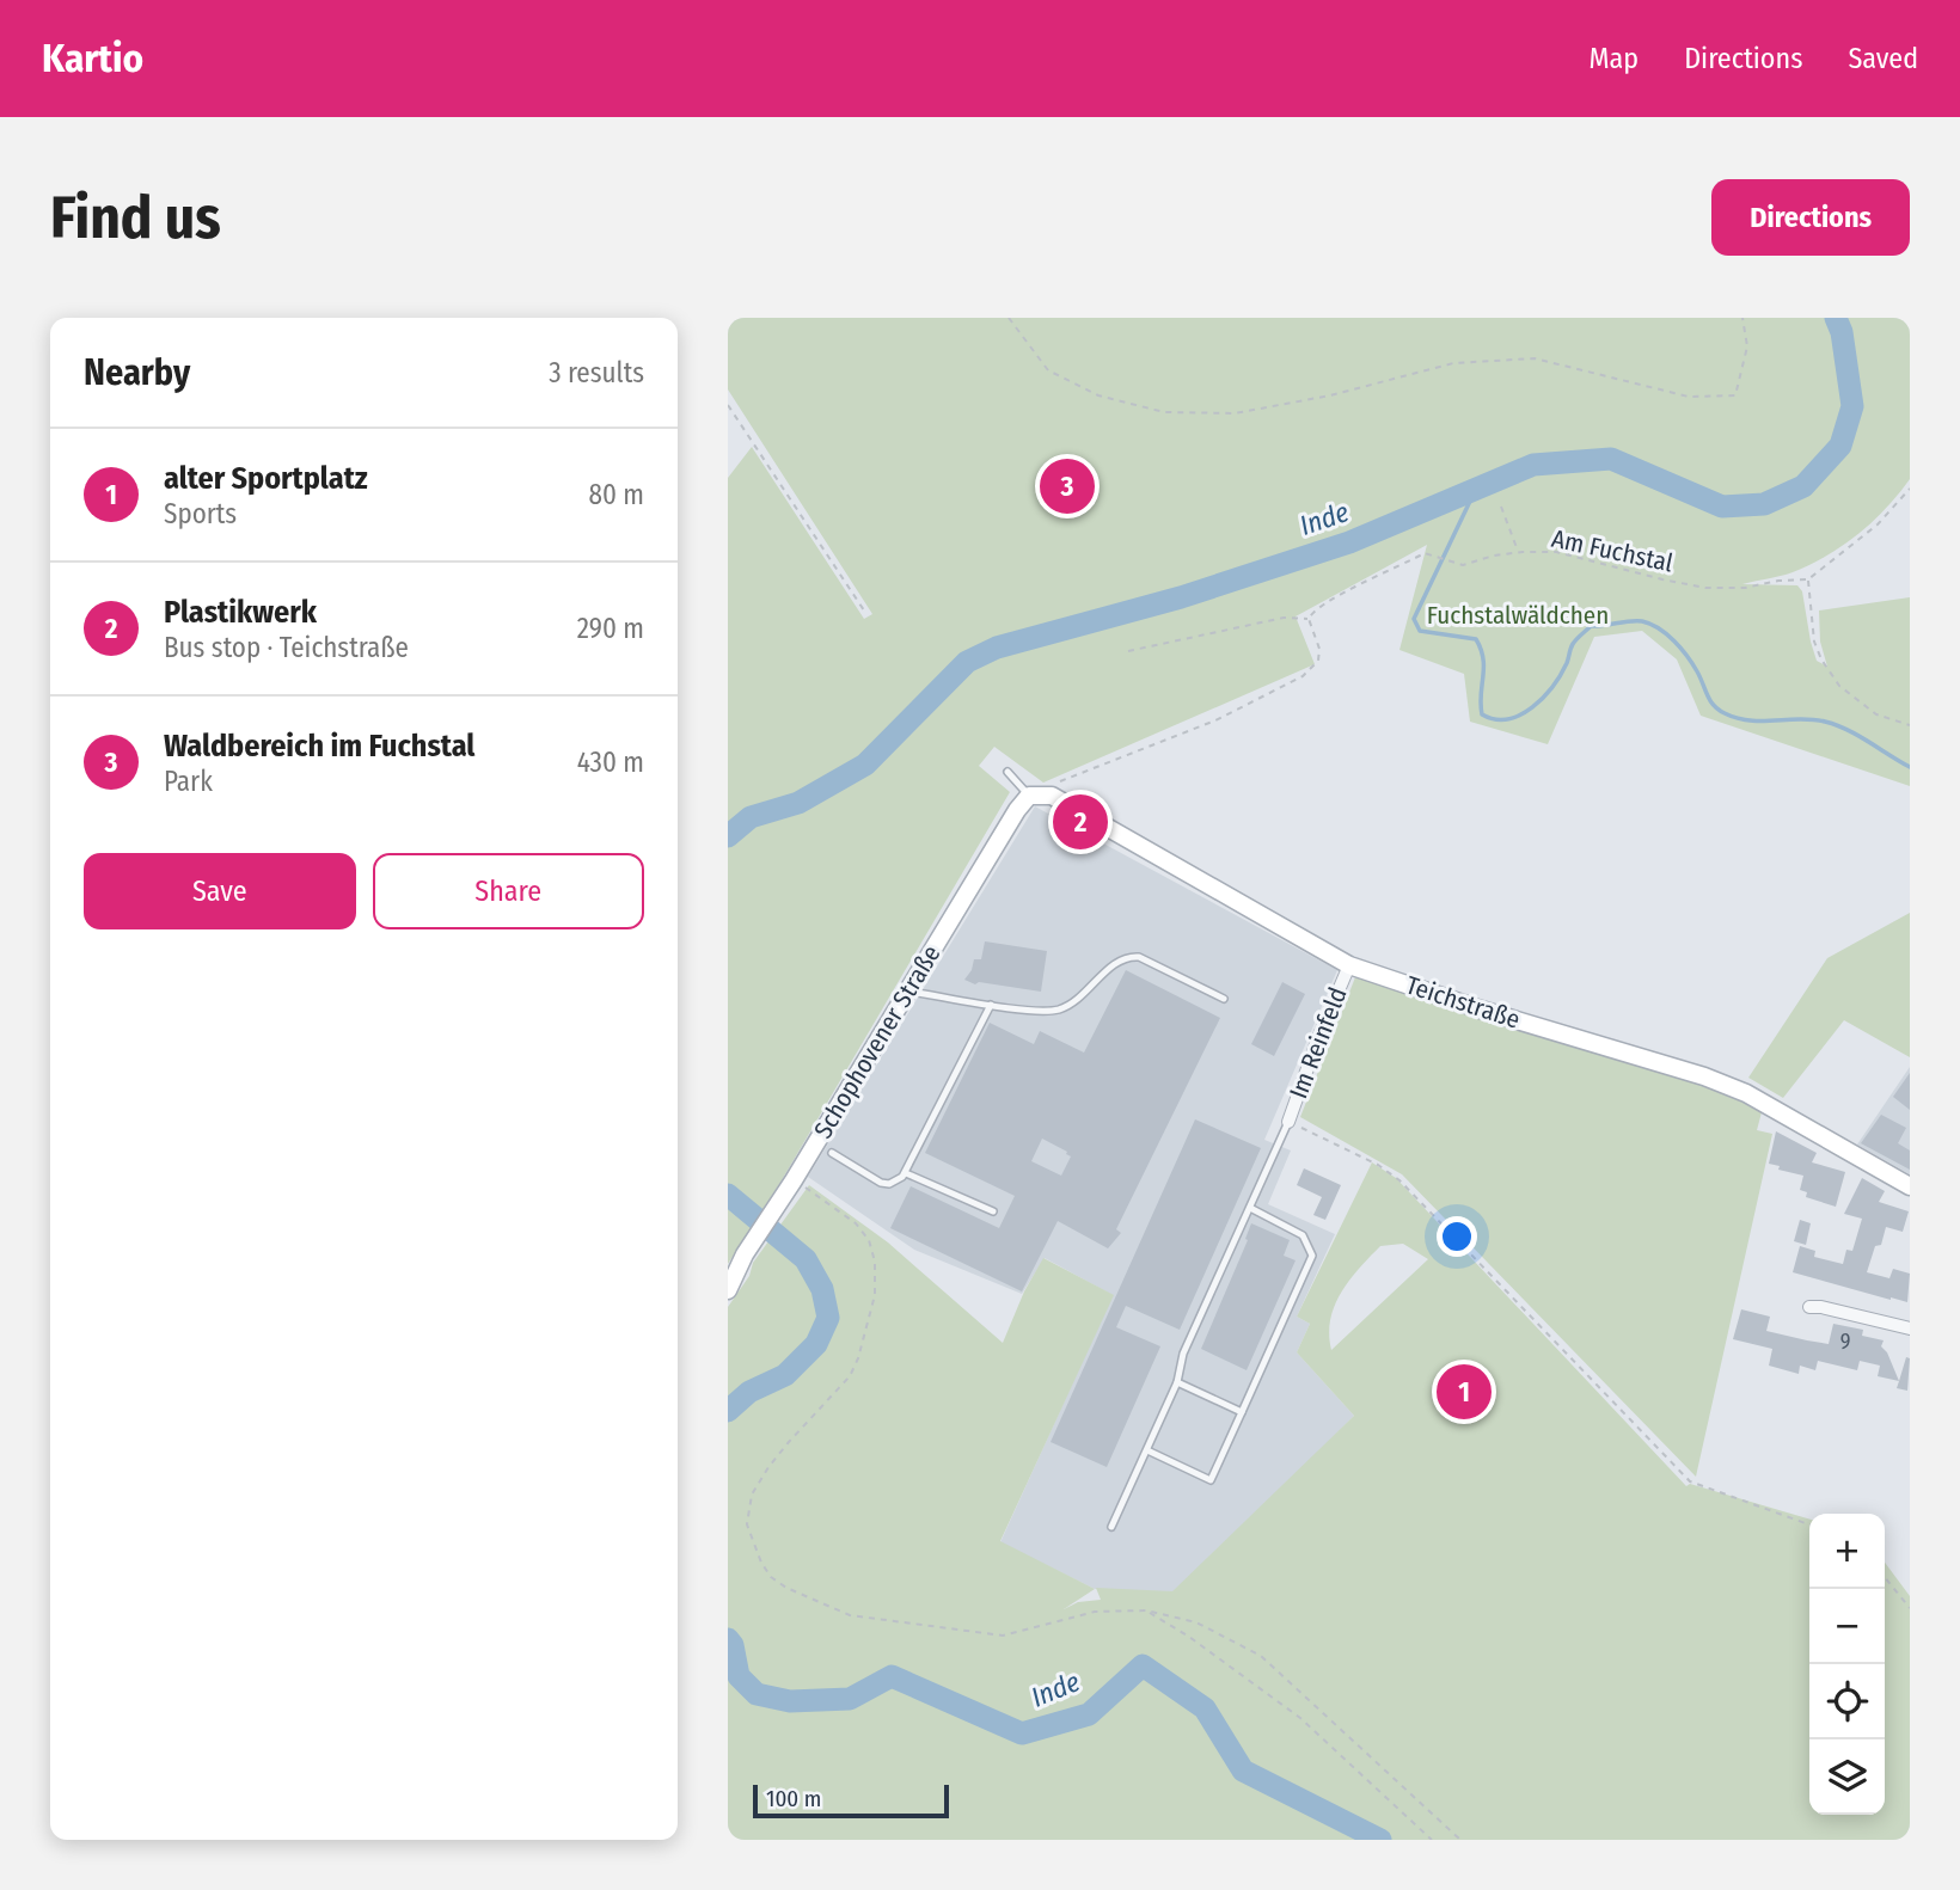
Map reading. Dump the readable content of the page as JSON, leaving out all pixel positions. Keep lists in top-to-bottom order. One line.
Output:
{"streets":{"main road":["Teichstraße","Schophovener Straße"],"street":["Im Reinfeld"],"path":["Am Fuchstal"]},"crossings":[["Teichstraße","Schophovener Straße"],["Teichstraße","Im Reinfeld"]],"water":["Inde"],"parks":["Fuchstalwäldchen"],"house_numbers":["9"],"scale_bar":"100 m","page":{"header":"Kartio","nav":["Map","Directions","Saved"],"buttons":["Directions",["Save","Share"]],"title":"Find us","heading":["Nearby","3 results"],"list":[{"mark":"1","name":"alter Sportplatz","note":"Sports","value":"80 m"},{"mark":"2","name":"Plastikwerk","note":"Bus stop · Teichstraße","value":"290 m"},{"mark":"3","name":"Waldbereich im Fuchstal","note":"Park","value":"430 m"}],"pins":["3","2","1"],"map_buttons":["+","−"],"scale":"100 m"}}
